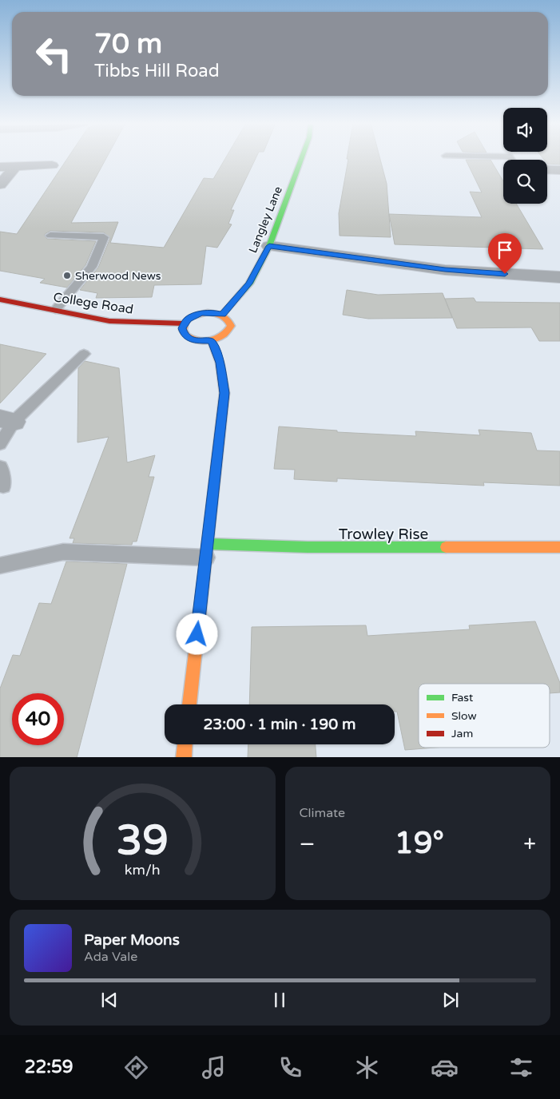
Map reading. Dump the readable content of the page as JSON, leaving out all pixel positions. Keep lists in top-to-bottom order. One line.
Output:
{"streets":{"street":["Langley Lane","College Road","Trowley Rise"]},"crossings":[["Langley Lane","College Road"]],"places":["Sherwood News"],"legend":["Fast","Slow","Jam"],"page":{"turn":["70 m","Tibbs Hill Road"],"limit":"40","trip":"23:00 · 1 min · 190 m","tile":"Climate","heat":["−","19°","+"],"song":["Paper Moons","Ada Vale"],"tabs":"22:59","gauge":["39","km/h"]}}
